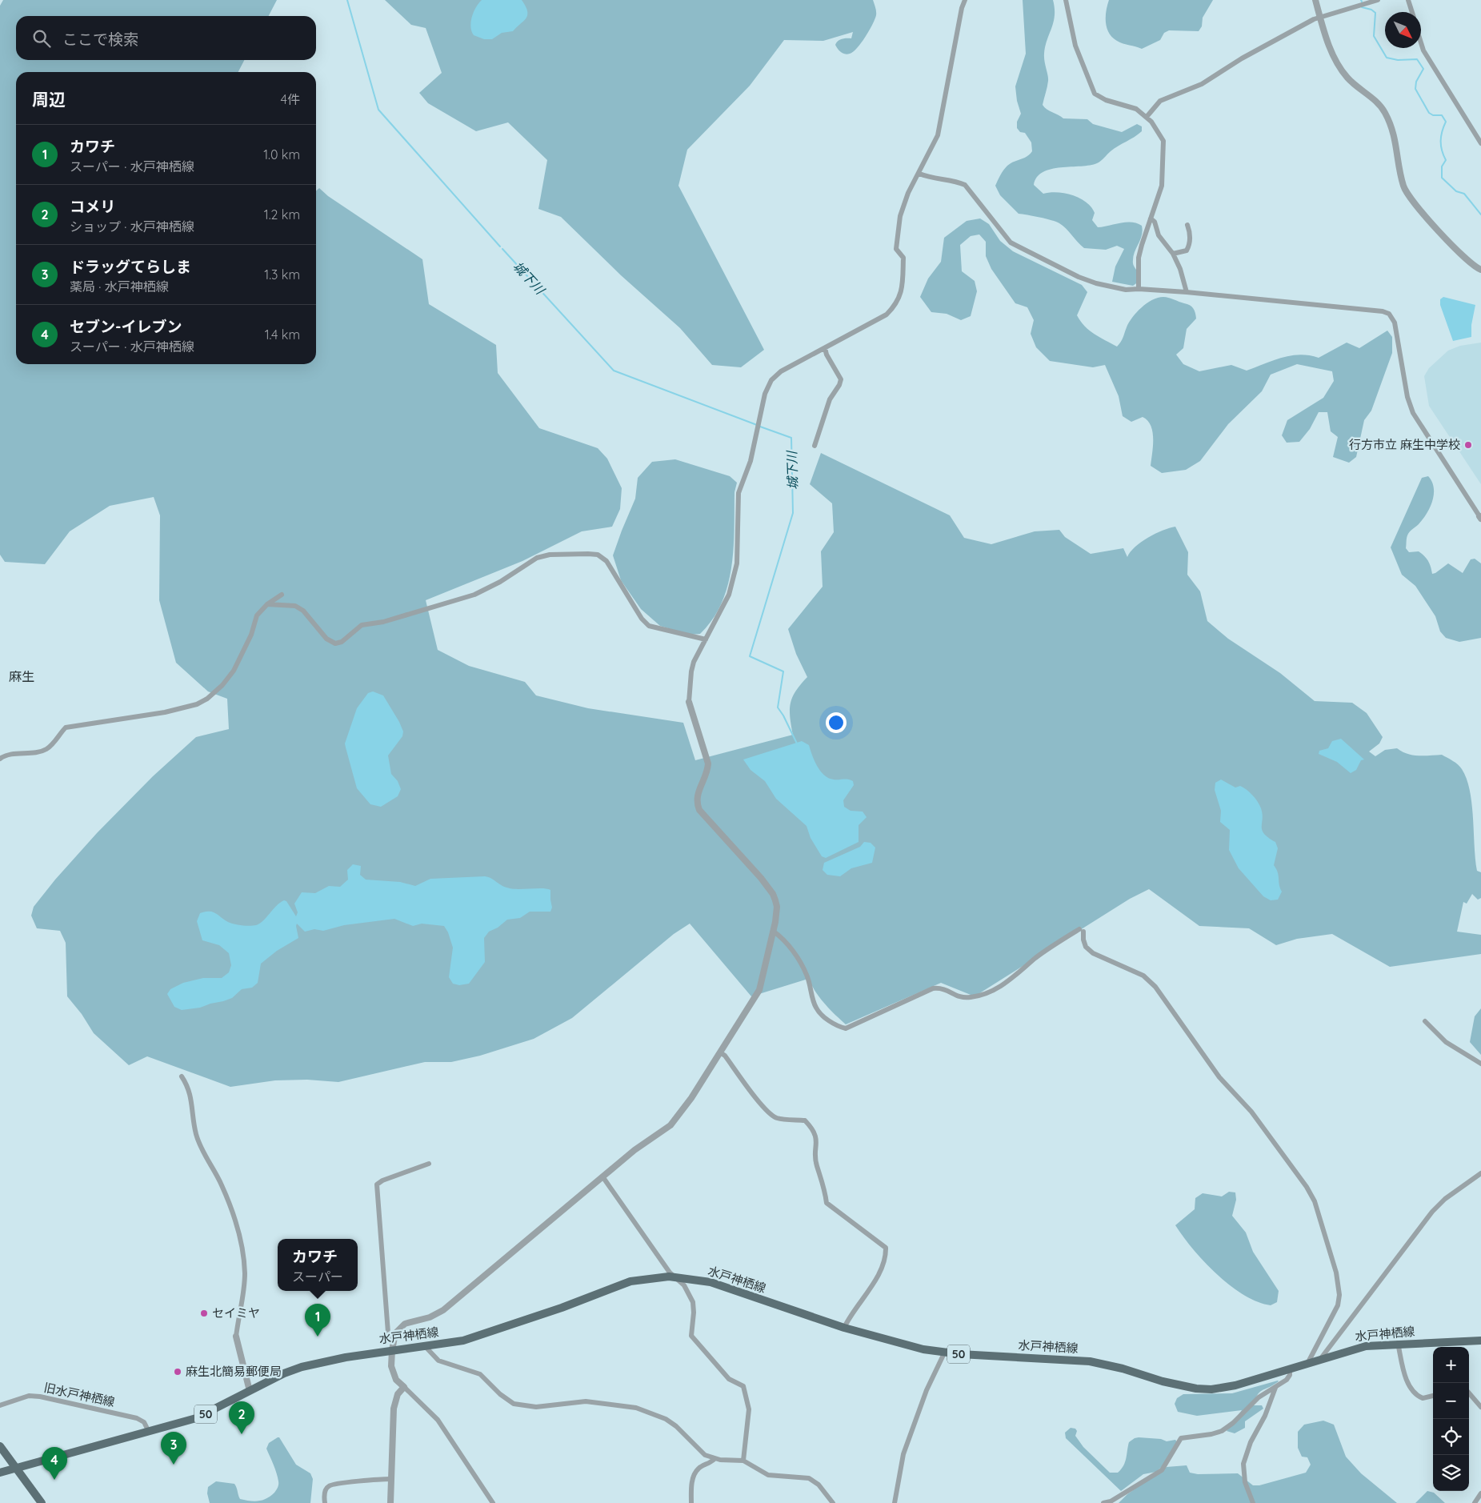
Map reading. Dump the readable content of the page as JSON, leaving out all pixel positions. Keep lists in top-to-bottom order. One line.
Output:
{"streets":{"main road":["水戸神栖線","50"],"street":["旧水戸神栖線"]},"crossings":[["水戸神栖線","旧水戸神栖線"]],"districts":["麻生"],"water":["城下川"],"places":["行方市立 麻生中学校","セイミヤ","麻生北簡易郵便局"],"north":"bottom right","page":{"search":"ここで検索","heading":["周辺","4件"],"list":[{"mark":"1","name":"カワチ","note":"スーパー · 水戸神栖線","value":"1.0 km"},{"mark":"2","name":"コメリ","note":"ショップ · 水戸神栖線","value":"1.2 km"},{"mark":"3","name":"ドラッグてらしま","note":"薬局 · 水戸神栖線","value":"1.3 km"},{"mark":"4","name":"セブン-イレブン","note":"スーパー · 水戸神栖線","value":"1.4 km"}],"popup":["カワチ","スーパー"],"pins":["1","2","3","4"],"map_buttons":["+","−"]}}
